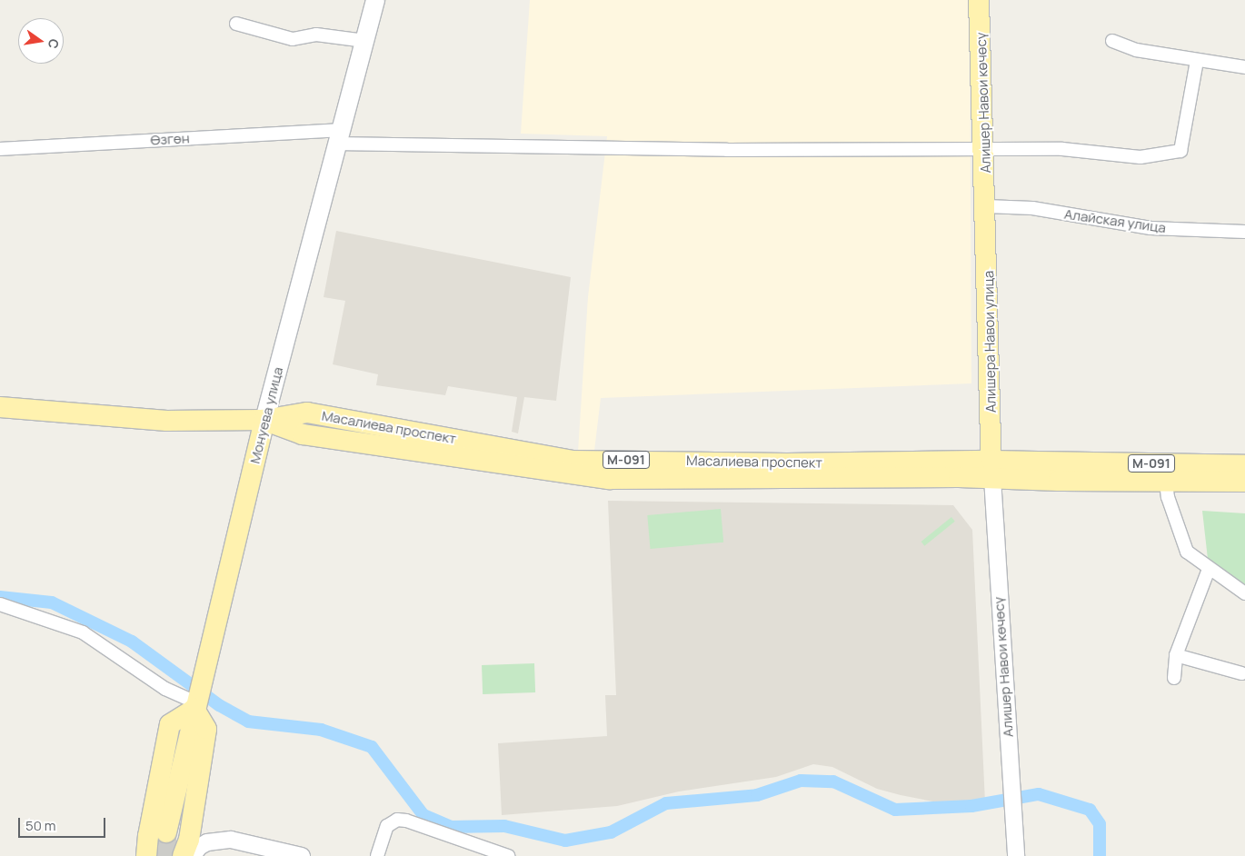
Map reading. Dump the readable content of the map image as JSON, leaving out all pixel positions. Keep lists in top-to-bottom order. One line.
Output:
{"streets":{"main road":["Алишер Навои көчөсү","Алишера Навои улица","Монуева улица","Масалиева проспект","М-091"],"street":["Өзгөн","Алайская улица"]},"crossings":[["Алишер Навои көчөсү","Өзгөн"],["Алишер Навои көчөсү","Алайская улица"],["Алишер Навои көчөсү","Алишера Навои улица"],["Алишер Навои көчөсү","Масалиева проспект"],["Алишер Навои көчөсү","М-091"],["Өзгөн","Монуева улица"],["Алайская улица","Алишера Навои улица"],["Алишера Навои улица","Масалиева проспект"],["Алишера Навои улица","М-091"],["Монуева улица","Масалиева проспект"],["Масалиева проспект","М-091"]],"scale_bar":"50 m","north":"right"}
